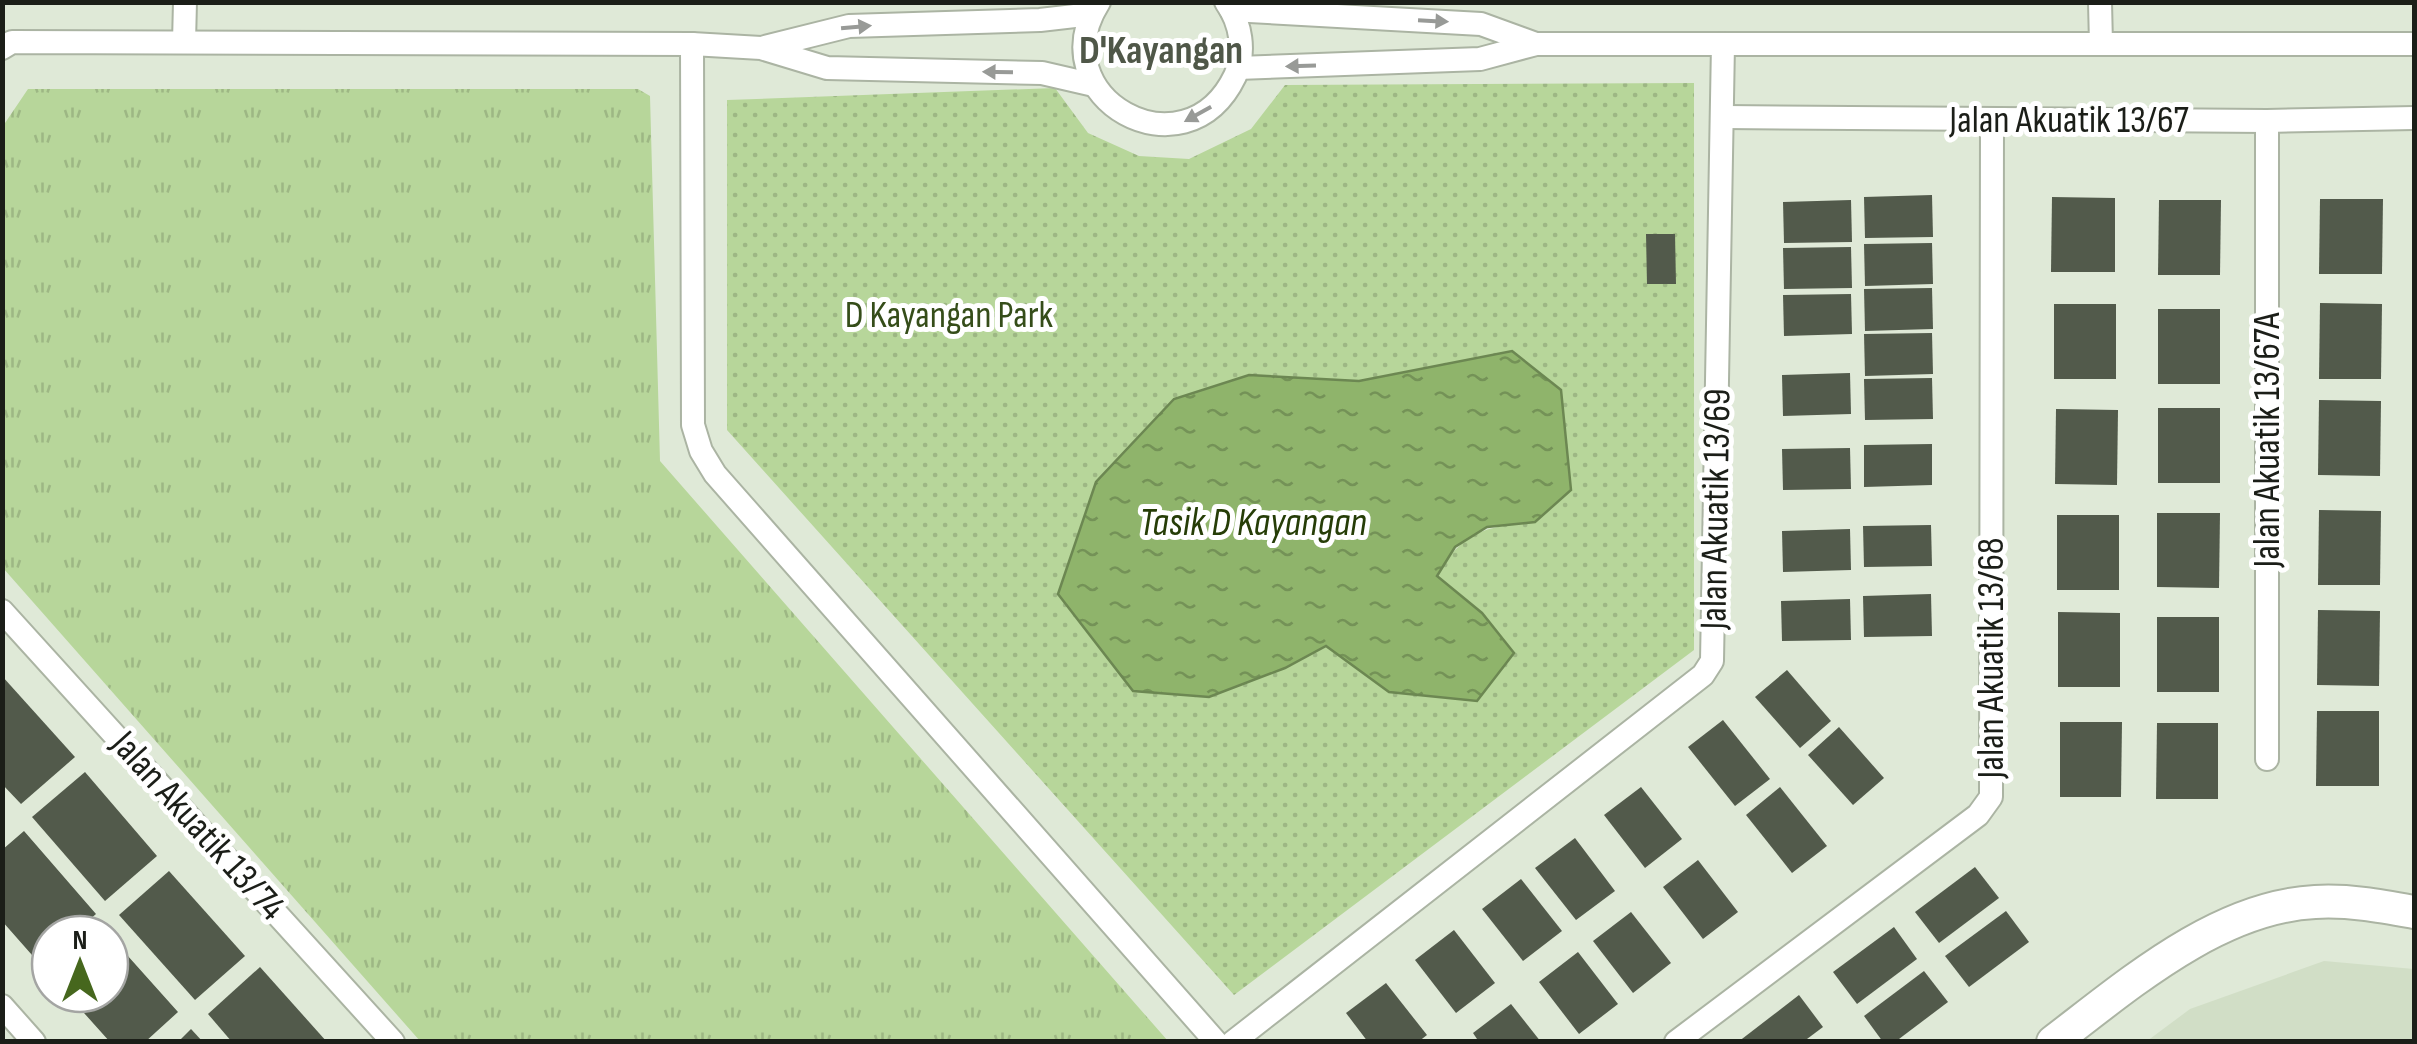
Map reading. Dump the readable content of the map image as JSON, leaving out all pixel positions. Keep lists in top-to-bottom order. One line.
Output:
{"streets":{"street":["Jalan Akuatik 13/67","Jalan Akuatik 13/67A","Jalan Akuatik 13/69","Jalan Akuatik 13/68","Jalan Akuatik 13/74"]},"crossings":[["Jalan Akuatik 13/67","Jalan Akuatik 13/67A"],["Jalan Akuatik 13/67","Jalan Akuatik 13/69"],["Jalan Akuatik 13/67","Jalan Akuatik 13/68"]],"districts":["D'Kayangan"],"water":["Tasik D Kayangan"],"parks":["D Kayangan Park"],"north":"top"}
